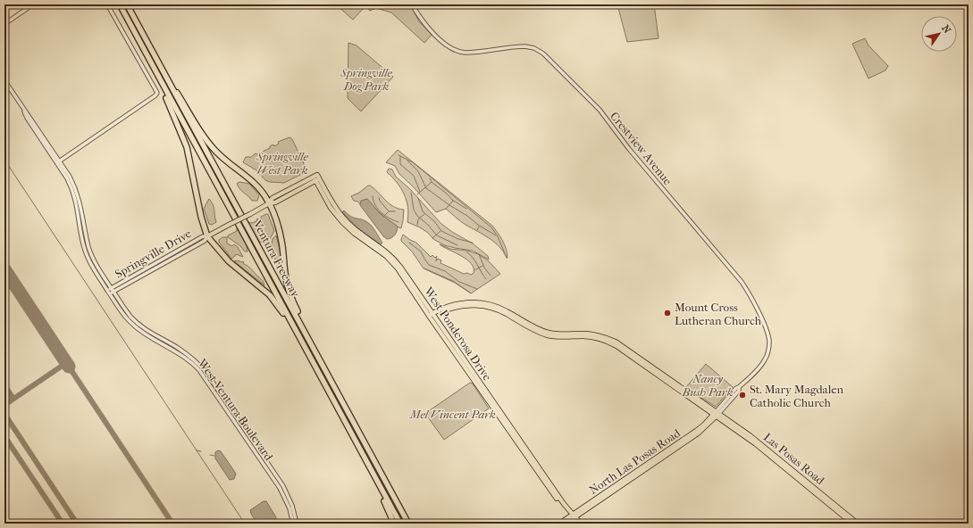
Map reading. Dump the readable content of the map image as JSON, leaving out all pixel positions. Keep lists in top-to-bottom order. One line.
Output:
{"streets":{"highway":["Ventura Freeway"],"main road":["Springville Drive","West Ponderosa Drive","Las Posas Road","North Las Posas Road"],"street":["Crestview Avenue","West Ventura Boulevard"]},"crossings":[["Crestview Avenue","Las Posas Road"],["Crestview Avenue","North Las Posas Road"],["Springville Drive","West Ponderosa Drive"],["Springville Drive","West Ventura Boulevard"],["West Ponderosa Drive","North Las Posas Road"],["Las Posas Road","North Las Posas Road"]],"parks":["Springville Dog Park","Springville West Park","Nancy Bush Park","Mel Vincent Park"],"places":["Mount Cross Lutheran Church","St. Mary Magdalen Catholic Church"],"north":"top right"}
